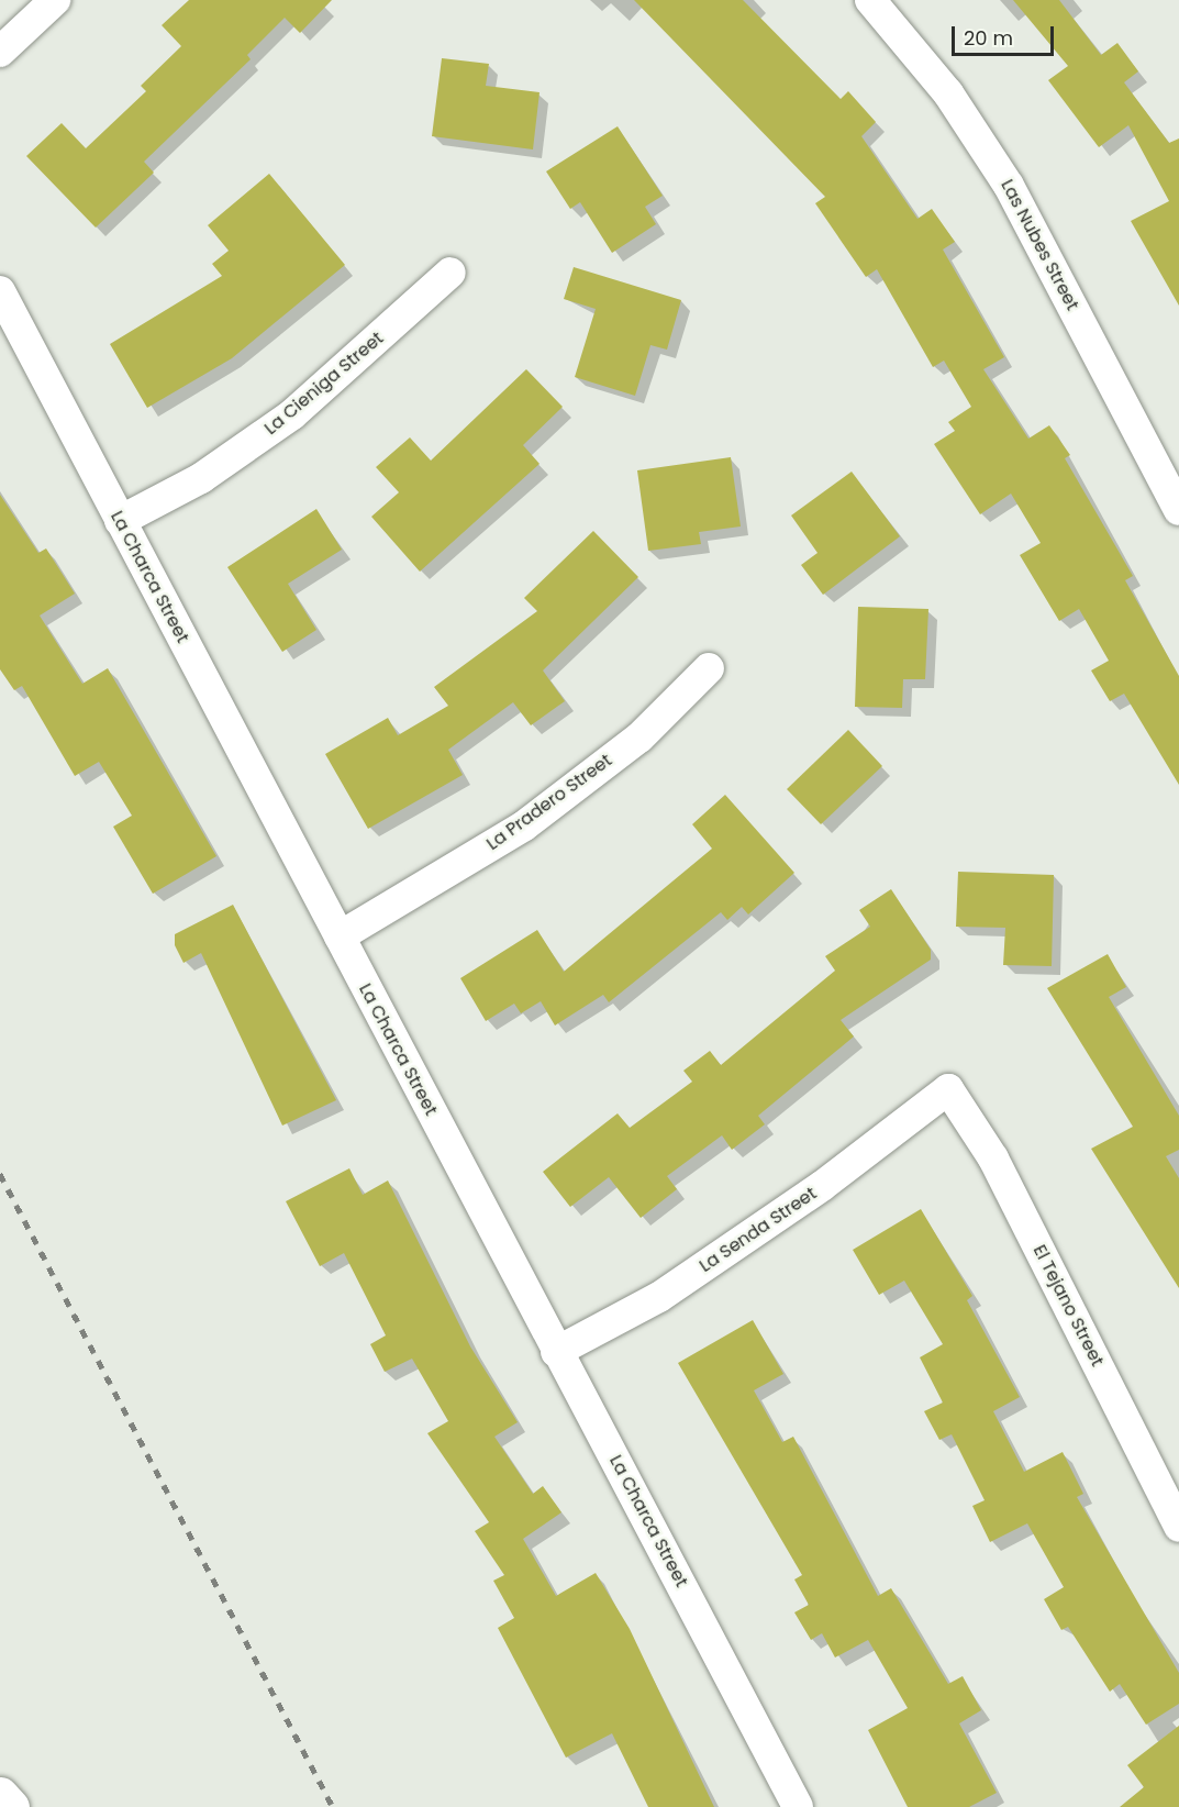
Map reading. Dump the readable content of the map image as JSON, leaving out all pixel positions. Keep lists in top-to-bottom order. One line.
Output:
{"streets":{"street":["Las Nubes Street","La Cieniga Street","La Charca Street","La Pradero Street","La Senda Street","El Tejano Street"]},"crossings":[["La Cieniga Street","La Charca Street"],["La Charca Street","La Pradero Street"],["La Charca Street","La Senda Street"],["La Senda Street","El Tejano Street"]],"scale_bar":"20 m"}
